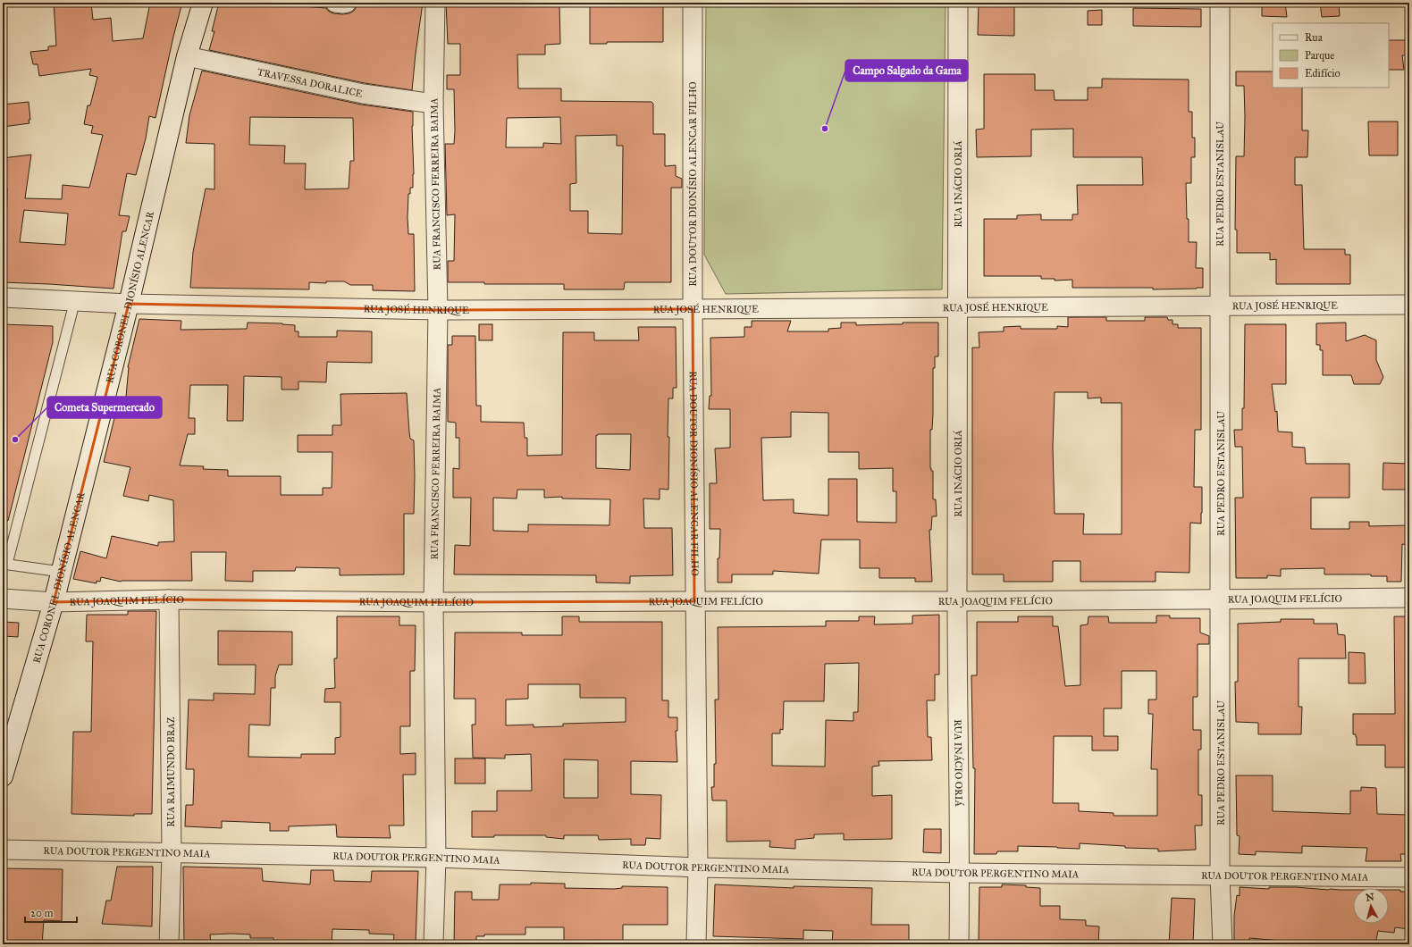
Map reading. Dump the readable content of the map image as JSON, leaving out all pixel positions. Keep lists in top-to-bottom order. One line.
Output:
{"streets":{"main road":["RUA CORONEL DIONÍSIO ALENCAR"],"street":["TRAVESSA DORALICE","RUA FRANCISCO FERREIRA BAIMA","RUA DOUTOR DIONÍSIO ALENCAR FILHO","RUA INÁCIO ORIÁ","RUA PEDRO ESTANISLAU","RUA JOSÉ HENRIQUE","RUA JOAQUIM FELÍCIO","RUA RAIMUNDO BRAZ","RUA DOUTOR PERGENTINO MAIA"]},"crossings":[["TRAVESSA DORALICE","RUA FRANCISCO FERREIRA BAIMA"],["TRAVESSA DORALICE","RUA CORONEL DIONÍSIO ALENCAR"],["RUA FRANCISCO FERREIRA BAIMA","RUA JOSÉ HENRIQUE"],["RUA FRANCISCO FERREIRA BAIMA","RUA JOAQUIM FELÍCIO"],["RUA FRANCISCO FERREIRA BAIMA","RUA DOUTOR PERGENTINO MAIA"],["RUA DOUTOR DIONÍSIO ALENCAR FILHO","RUA JOSÉ HENRIQUE"],["RUA DOUTOR DIONÍSIO ALENCAR FILHO","RUA JOAQUIM FELÍCIO"],["RUA DOUTOR DIONÍSIO ALENCAR FILHO","RUA DOUTOR PERGENTINO MAIA"],["RUA INÁCIO ORIÁ","RUA JOSÉ HENRIQUE"],["RUA INÁCIO ORIÁ","RUA JOAQUIM FELÍCIO"],["RUA INÁCIO ORIÁ","RUA DOUTOR PERGENTINO MAIA"],["RUA PEDRO ESTANISLAU","RUA JOSÉ HENRIQUE"],["RUA PEDRO ESTANISLAU","RUA JOAQUIM FELÍCIO"],["RUA PEDRO ESTANISLAU","RUA DOUTOR PERGENTINO MAIA"],["RUA CORONEL DIONÍSIO ALENCAR","RUA JOSÉ HENRIQUE"],["RUA CORONEL DIONÍSIO ALENCAR","RUA JOAQUIM FELÍCIO"],["RUA JOAQUIM FELÍCIO","RUA RAIMUNDO BRAZ"],["RUA RAIMUNDO BRAZ","RUA DOUTOR PERGENTINO MAIA"]],"places":["Campo Salgado da Gama","Cometa Supermercado"],"legend":["Rua","Parque","Edifício"],"scale_bar":"20 m","north":"top"}
